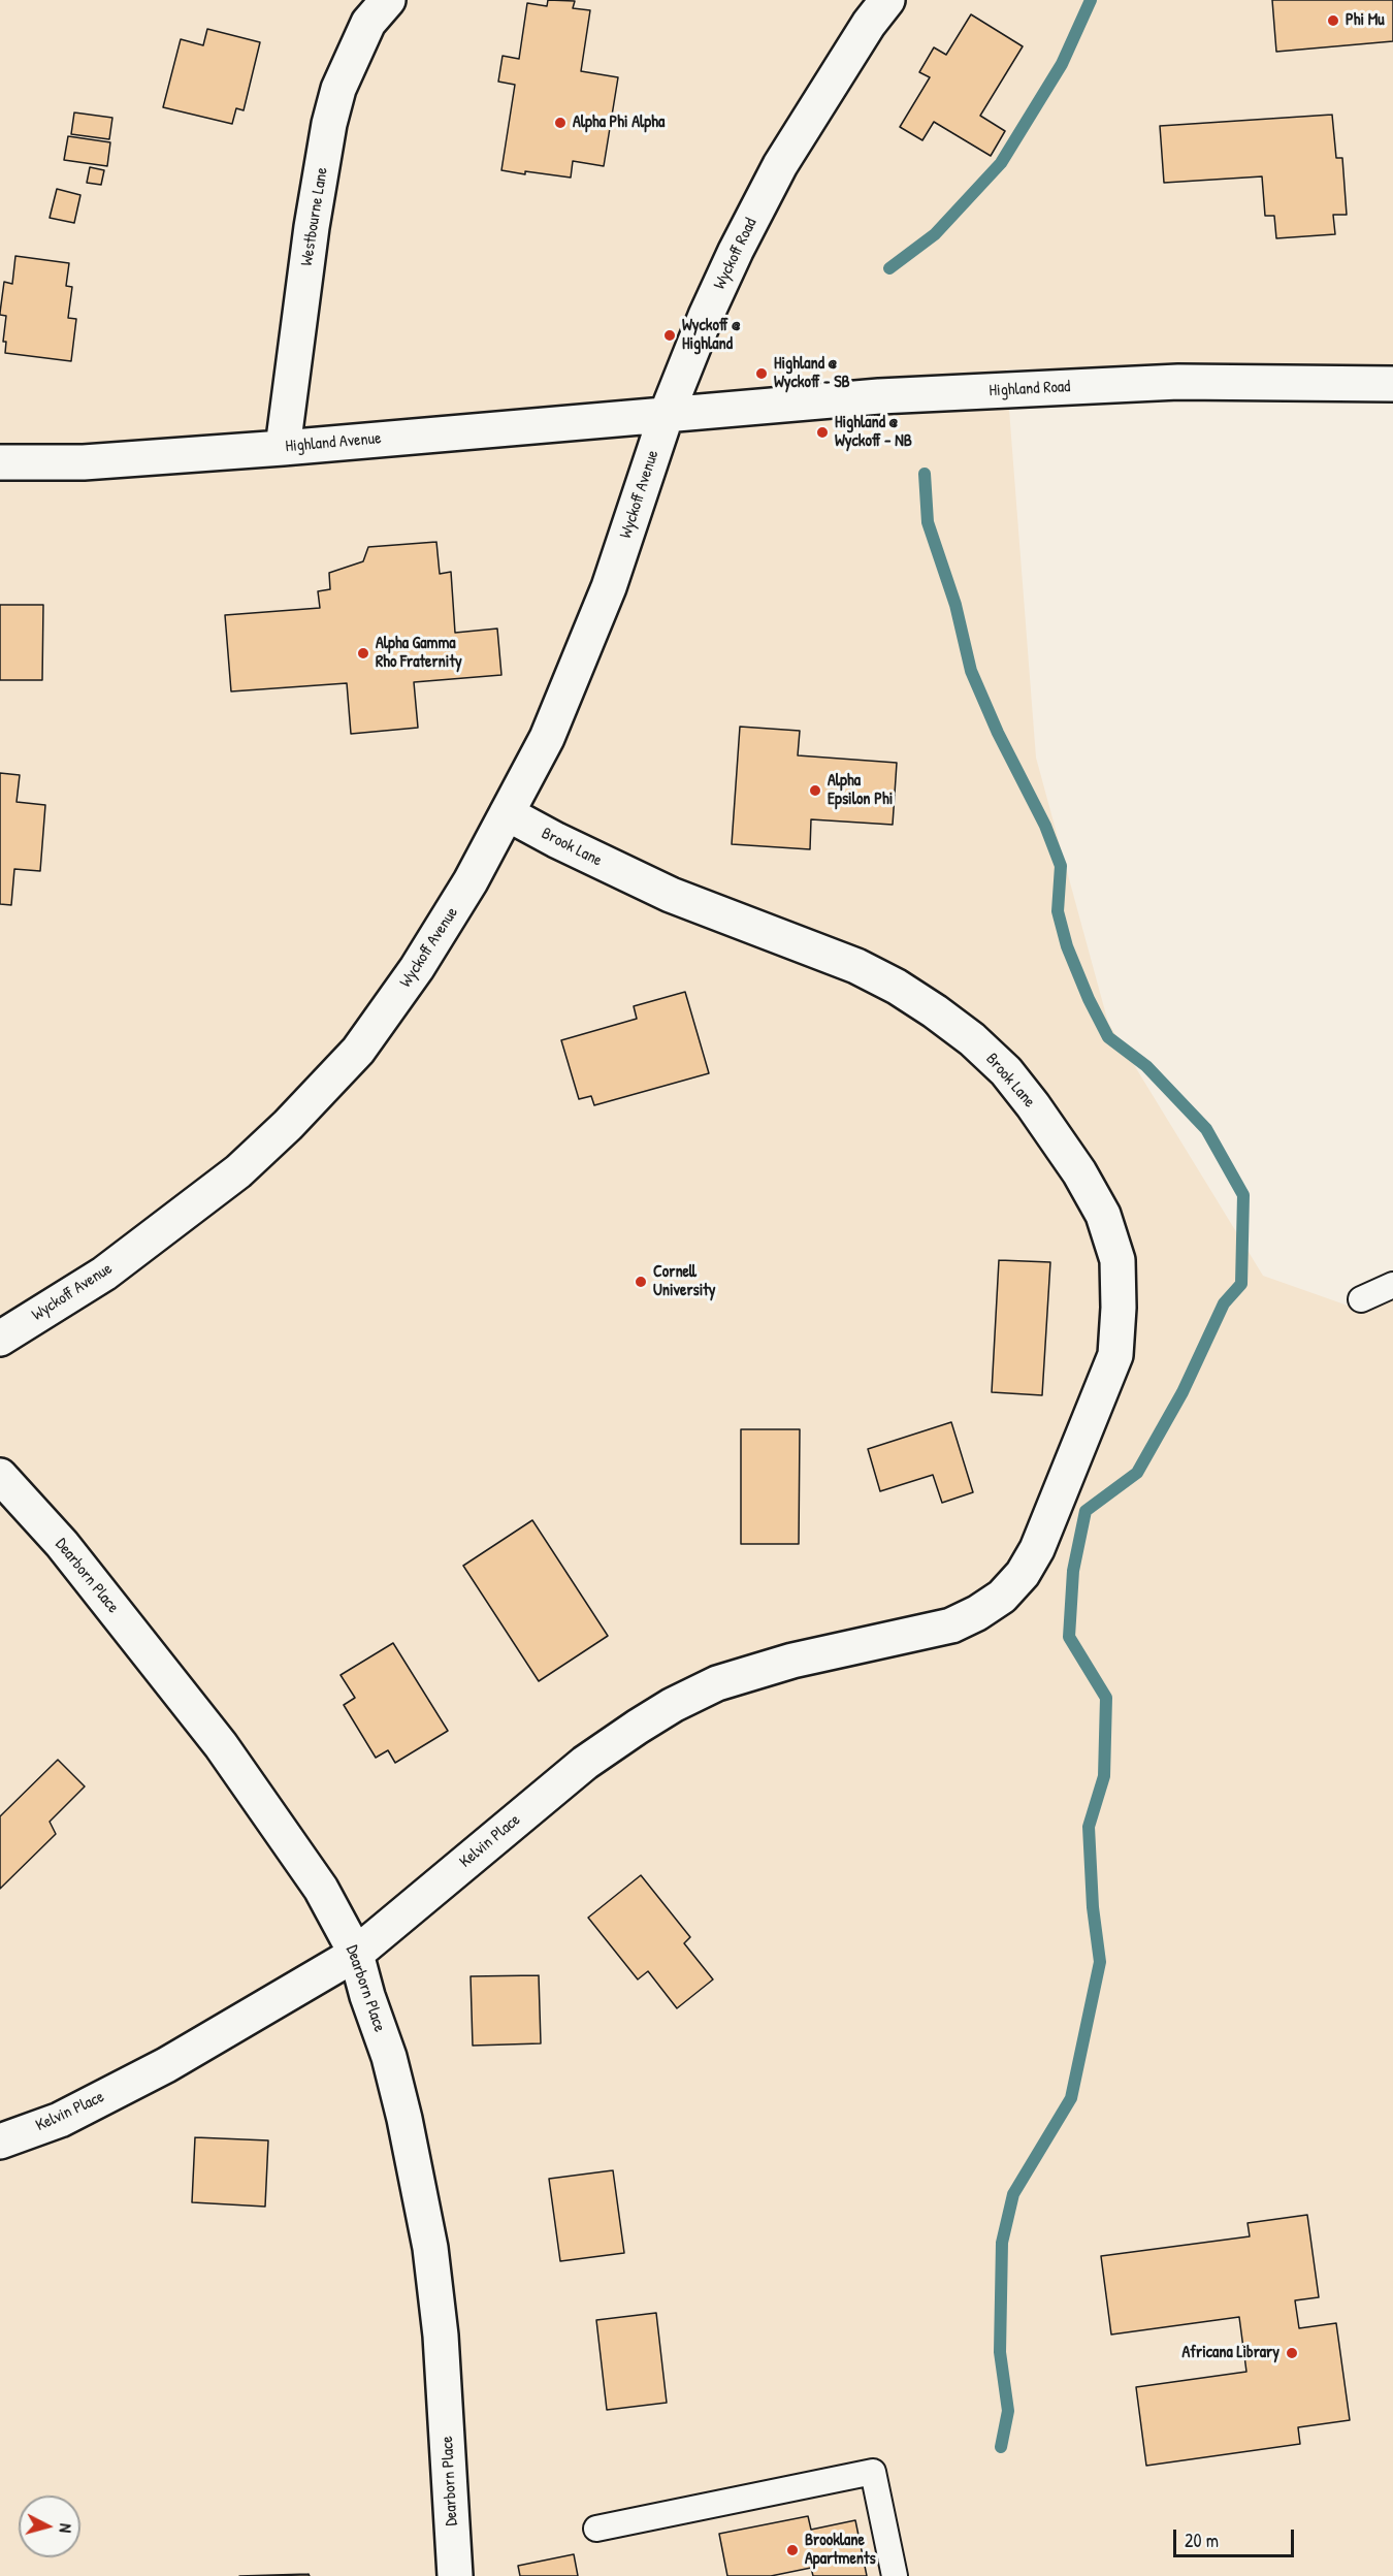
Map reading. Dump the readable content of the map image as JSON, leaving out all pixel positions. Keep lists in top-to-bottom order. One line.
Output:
{"streets":{"street":["Westbourne Lane","Wyckoff Road","Highland Road","Highland Avenue","Wyckoff Avenue","Brook Lane","Dearborn Place","Kelvin Place"]},"crossings":[["Westbourne Lane","Highland Avenue"],["Wyckoff Road","Highland Road"],["Wyckoff Road","Highland Avenue"],["Wyckoff Road","Wyckoff Avenue"],["Highland Road","Highland Avenue"],["Highland Road","Wyckoff Avenue"],["Highland Avenue","Wyckoff Avenue"],["Wyckoff Avenue","Brook Lane"],["Brook Lane","Kelvin Place"],["Dearborn Place","Kelvin Place"]],"places":["Phi Mu","Alpha Phi Alpha","Wyckoff @ Highland","Highland @ Wyckoff - SB","Highland @ Wyckoff - NB","Alpha Gamma Rho Fraternity","Alpha Epsilon Phi","Cornell University","Africana Library","Brooklane Apartments"],"scale_bar":"20 m","north":"right"}
